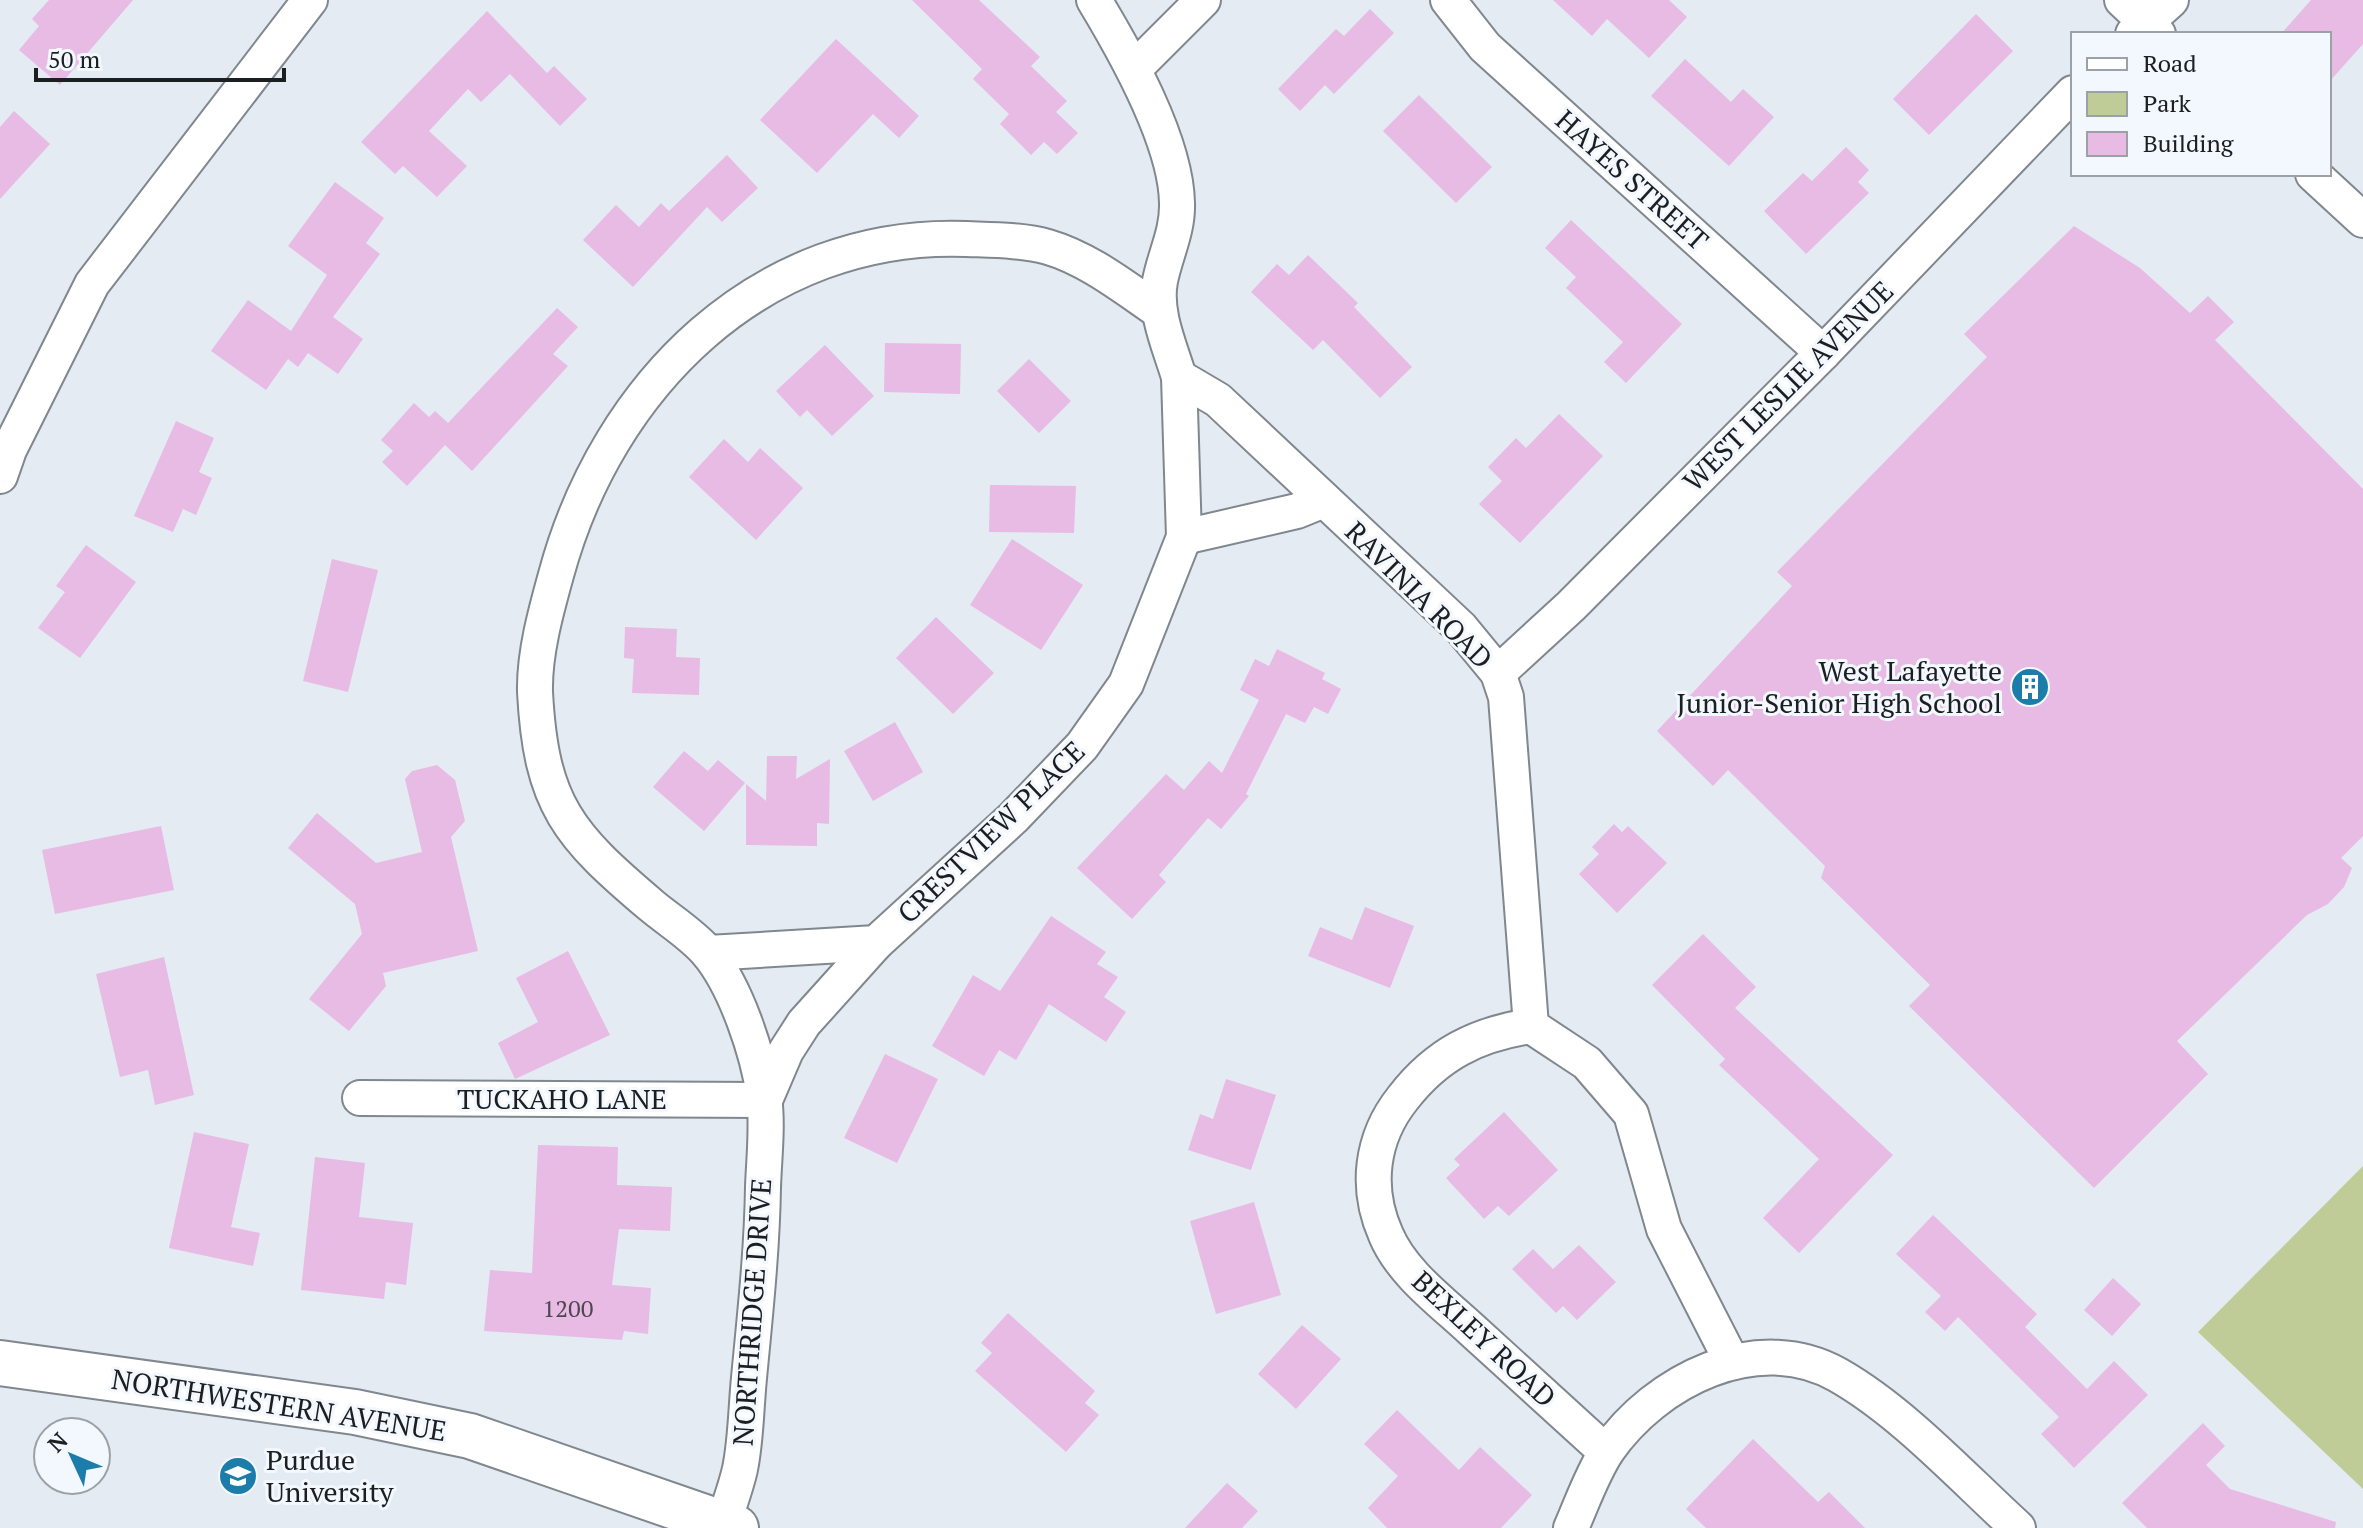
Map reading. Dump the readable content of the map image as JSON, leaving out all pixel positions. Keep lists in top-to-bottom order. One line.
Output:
{"streets":{"main road":["NORTHWESTERN AVENUE"],"street":["HAYES STREET","WEST LESLIE AVENUE","RAVINIA ROAD","CRESTVIEW PLACE","TUCKAHO LANE","NORTHRIDGE DRIVE","BEXLEY ROAD"]},"crossings":[["HAYES STREET","WEST LESLIE AVENUE"],["WEST LESLIE AVENUE","RAVINIA ROAD"],["RAVINIA ROAD","CRESTVIEW PLACE"],["RAVINIA ROAD","BEXLEY ROAD"],["CRESTVIEW PLACE","NORTHRIDGE DRIVE"],["TUCKAHO LANE","NORTHRIDGE DRIVE"],["NORTHRIDGE DRIVE","NORTHWESTERN AVENUE"]],"places":{"building":["West Lafayette Junior-Senior High School"],"school or university":["Purdue University"]},"house_numbers":["1200"],"legend":["Road","Park","Building"],"scale_bar":"50 m","north":"top left"}
